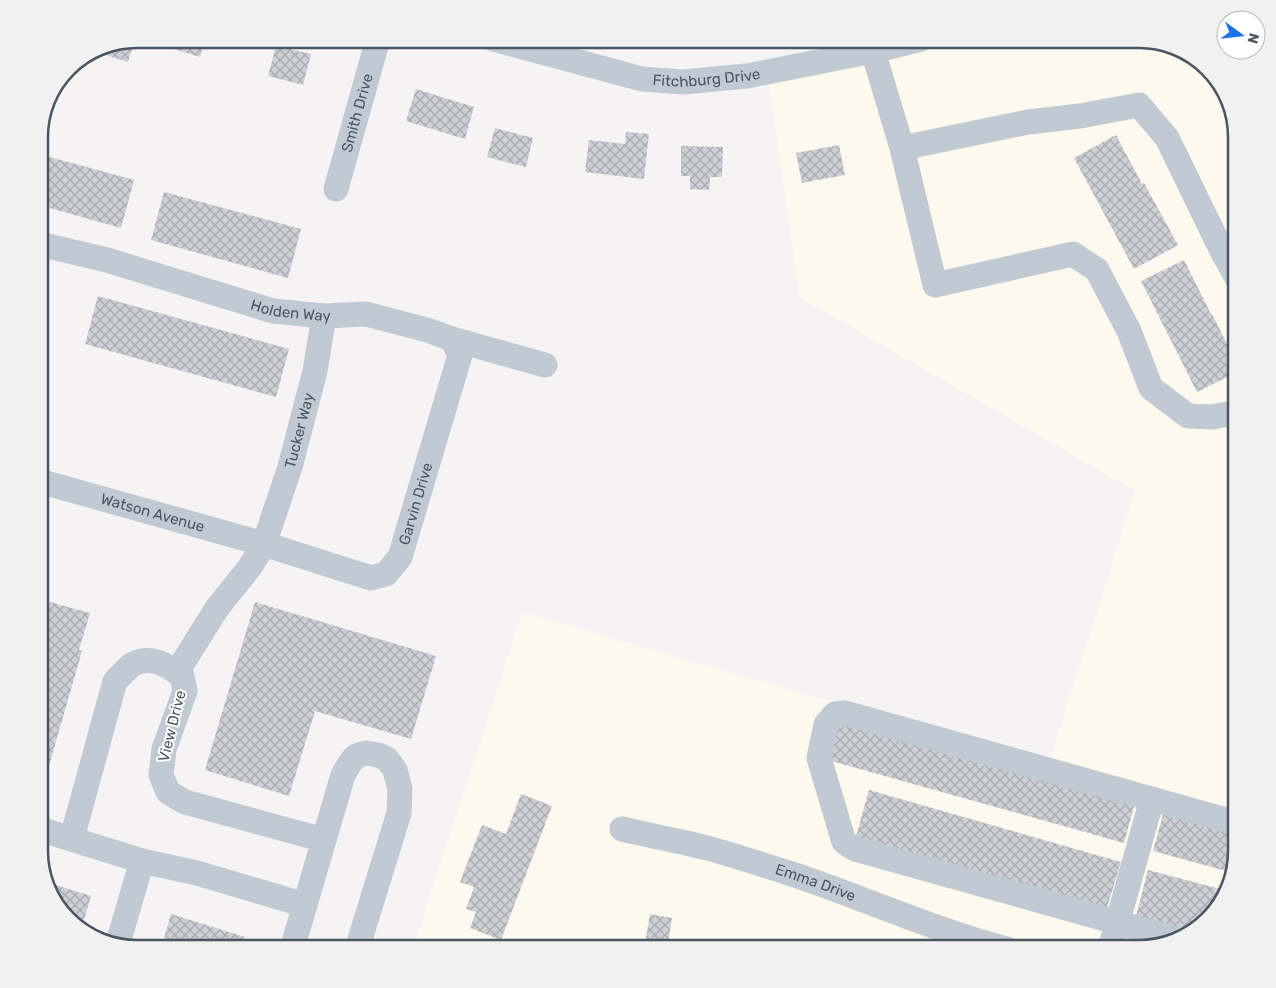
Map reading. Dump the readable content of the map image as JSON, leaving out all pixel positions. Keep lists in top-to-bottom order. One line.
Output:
{"streets":{"street":["Fitchburg Drive","Smith Drive","Holden Way","Tucker Way","Garvin Drive","Watson Avenue","View Drive","Emma Drive"]},"crossings":[["Holden Way","Tucker Way"],["Holden Way","Garvin Drive"],["Tucker Way","Garvin Drive"],["Tucker Way","Watson Avenue"],["Tucker Way","View Drive"],["Garvin Drive","Watson Avenue"]],"north":"right"}
